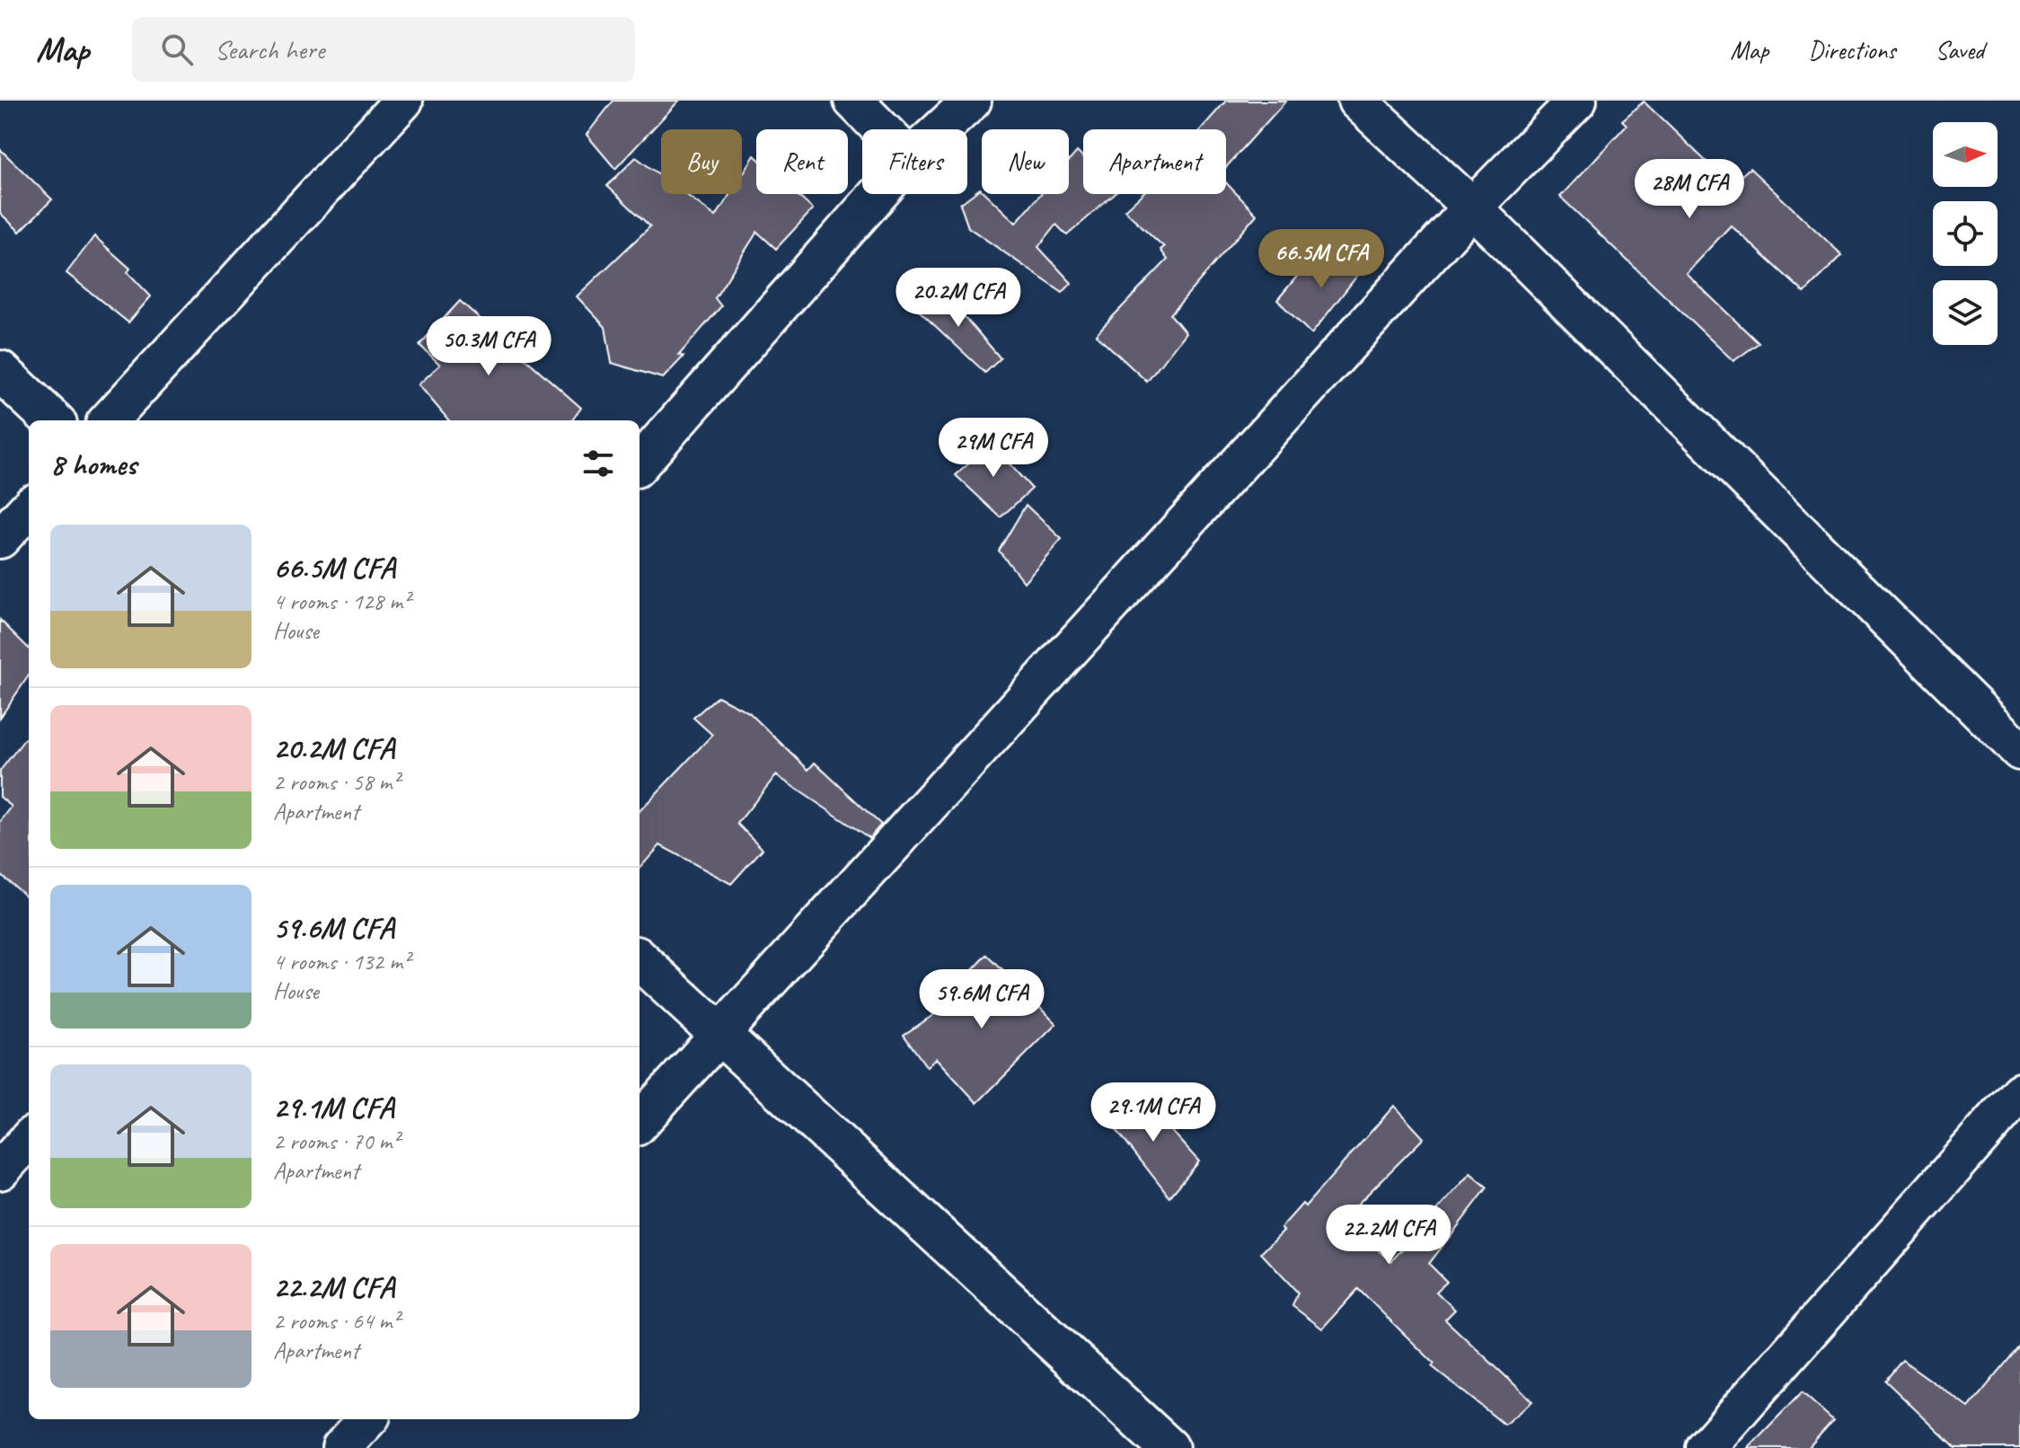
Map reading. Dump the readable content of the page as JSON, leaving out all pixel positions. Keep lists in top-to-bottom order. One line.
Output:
{"north":"right","page":{"header":"Map","search":"Search here","nav":["Map","Directions","Saved"],"chip":["Buy","Rent","Filters","New","Apartment"],"price":["28M CFA","66.5M CFA","20.2M CFA","50.3M CFA","29M CFA","59.6M CFA","29.1M CFA","22.2M CFA"],"heading":"8 homes","list":[{"name":"66.5M CFA","note":"4 rooms · 128 m² · House"},{"name":"20.2M CFA","note":"2 rooms · 58 m² · Apartment"},{"name":"59.6M CFA","note":"4 rooms · 132 m² · House"},{"name":"29.1M CFA","note":"2 rooms · 70 m² · Apartment"},{"name":"22.2M CFA","note":"2 rooms · 64 m² · Apartment"}]}}
